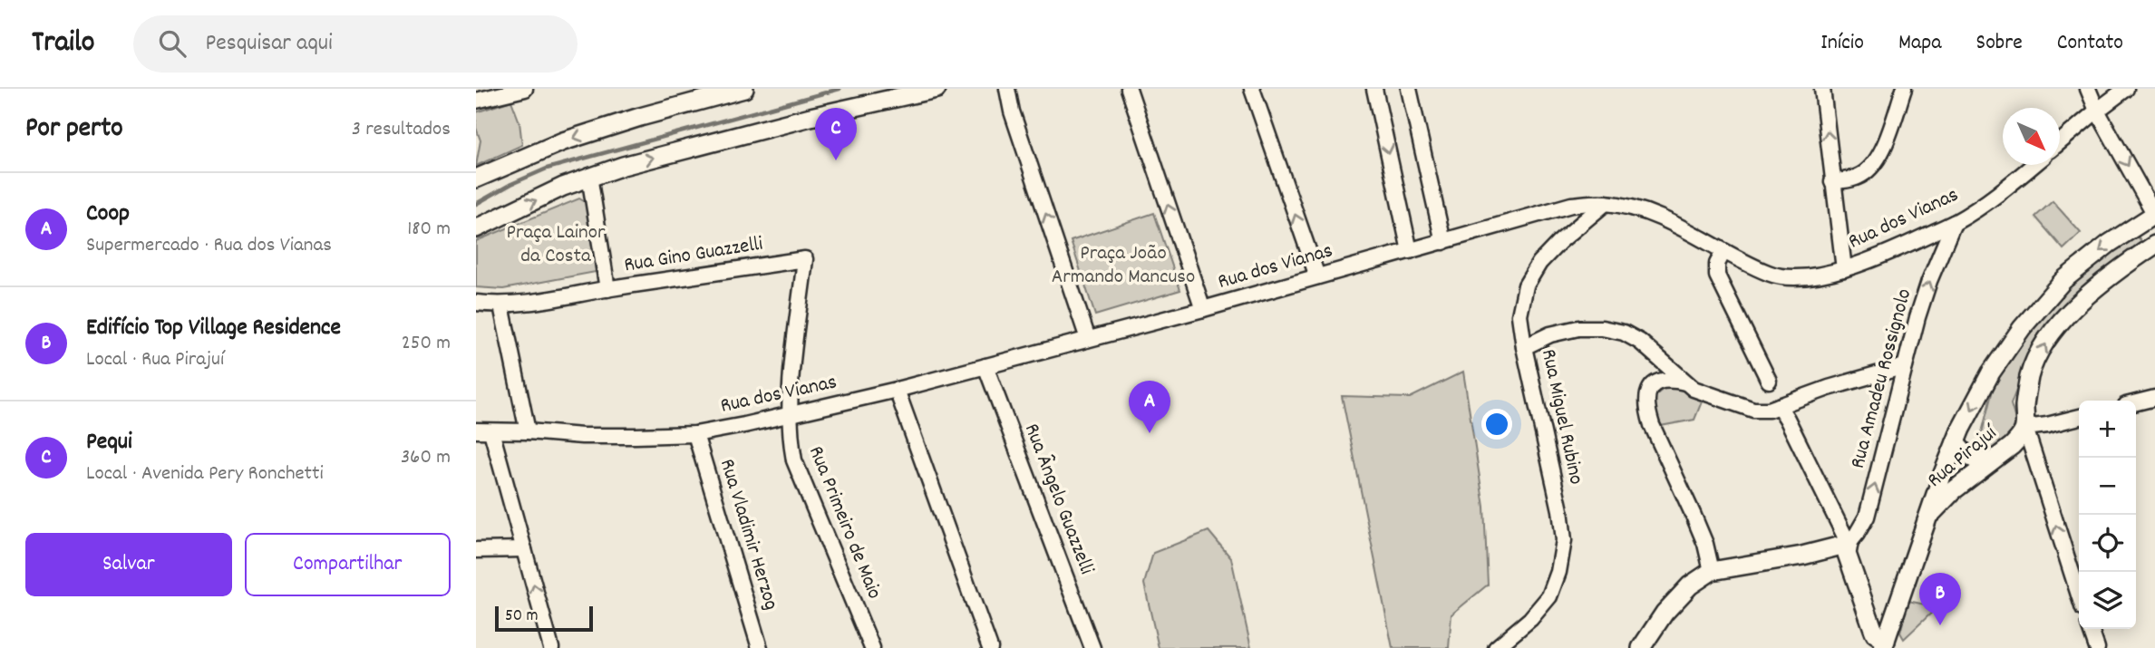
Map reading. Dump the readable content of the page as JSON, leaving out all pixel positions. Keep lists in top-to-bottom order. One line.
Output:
{"streets":{"main road":["Rua Pirajuí"],"street":["Rua dos Vianas","Rua Gino Guazzelli","Rua Amadeu Rossignolo","Rua Miguel Rubino","Rua Ângelo Guazzelli","Rua Primeiro de Maio","Rua Vladimir Herzog"]},"crossings":[["Rua dos Vianas","Rua Amadeu Rossignolo"],["Rua dos Vianas","Rua Miguel Rubino"],["Rua dos Vianas","Rua Ângelo Guazzelli"],["Rua dos Vianas","Rua Primeiro de Maio"],["Rua dos Vianas","Rua Vladimir Herzog"],["Rua Gino Guazzelli","Rua Primeiro de Maio"]],"one_way":["Rua Amadeu Rossignolo"],"parks":["Praça Lainor da Costa","Praça João Armando Mancuso"],"scale_bar":"50 m","north":"bottom right","page":{"header":"Trailo","search":"Pesquisar aqui","nav":["Início","Mapa","Sobre","Contato"],"heading":["Por perto","3 resultados"],"pins":["C","A","B"],"list":[{"mark":"A","name":"Coop","note":"Supermercado · Rua dos Vianas","value":"180 m"},{"mark":"B","name":"Edifício Top Village Residence","note":"Local · Rua Pirajuí","value":"250 m"},{"mark":"C","name":"Pequi","note":"Local · Avenida Pery Ronchetti","value":"360 m"}],"map_buttons":["+","−"],"buttons":["Salvar","Compartilhar"],"scale":"50 m"}}
